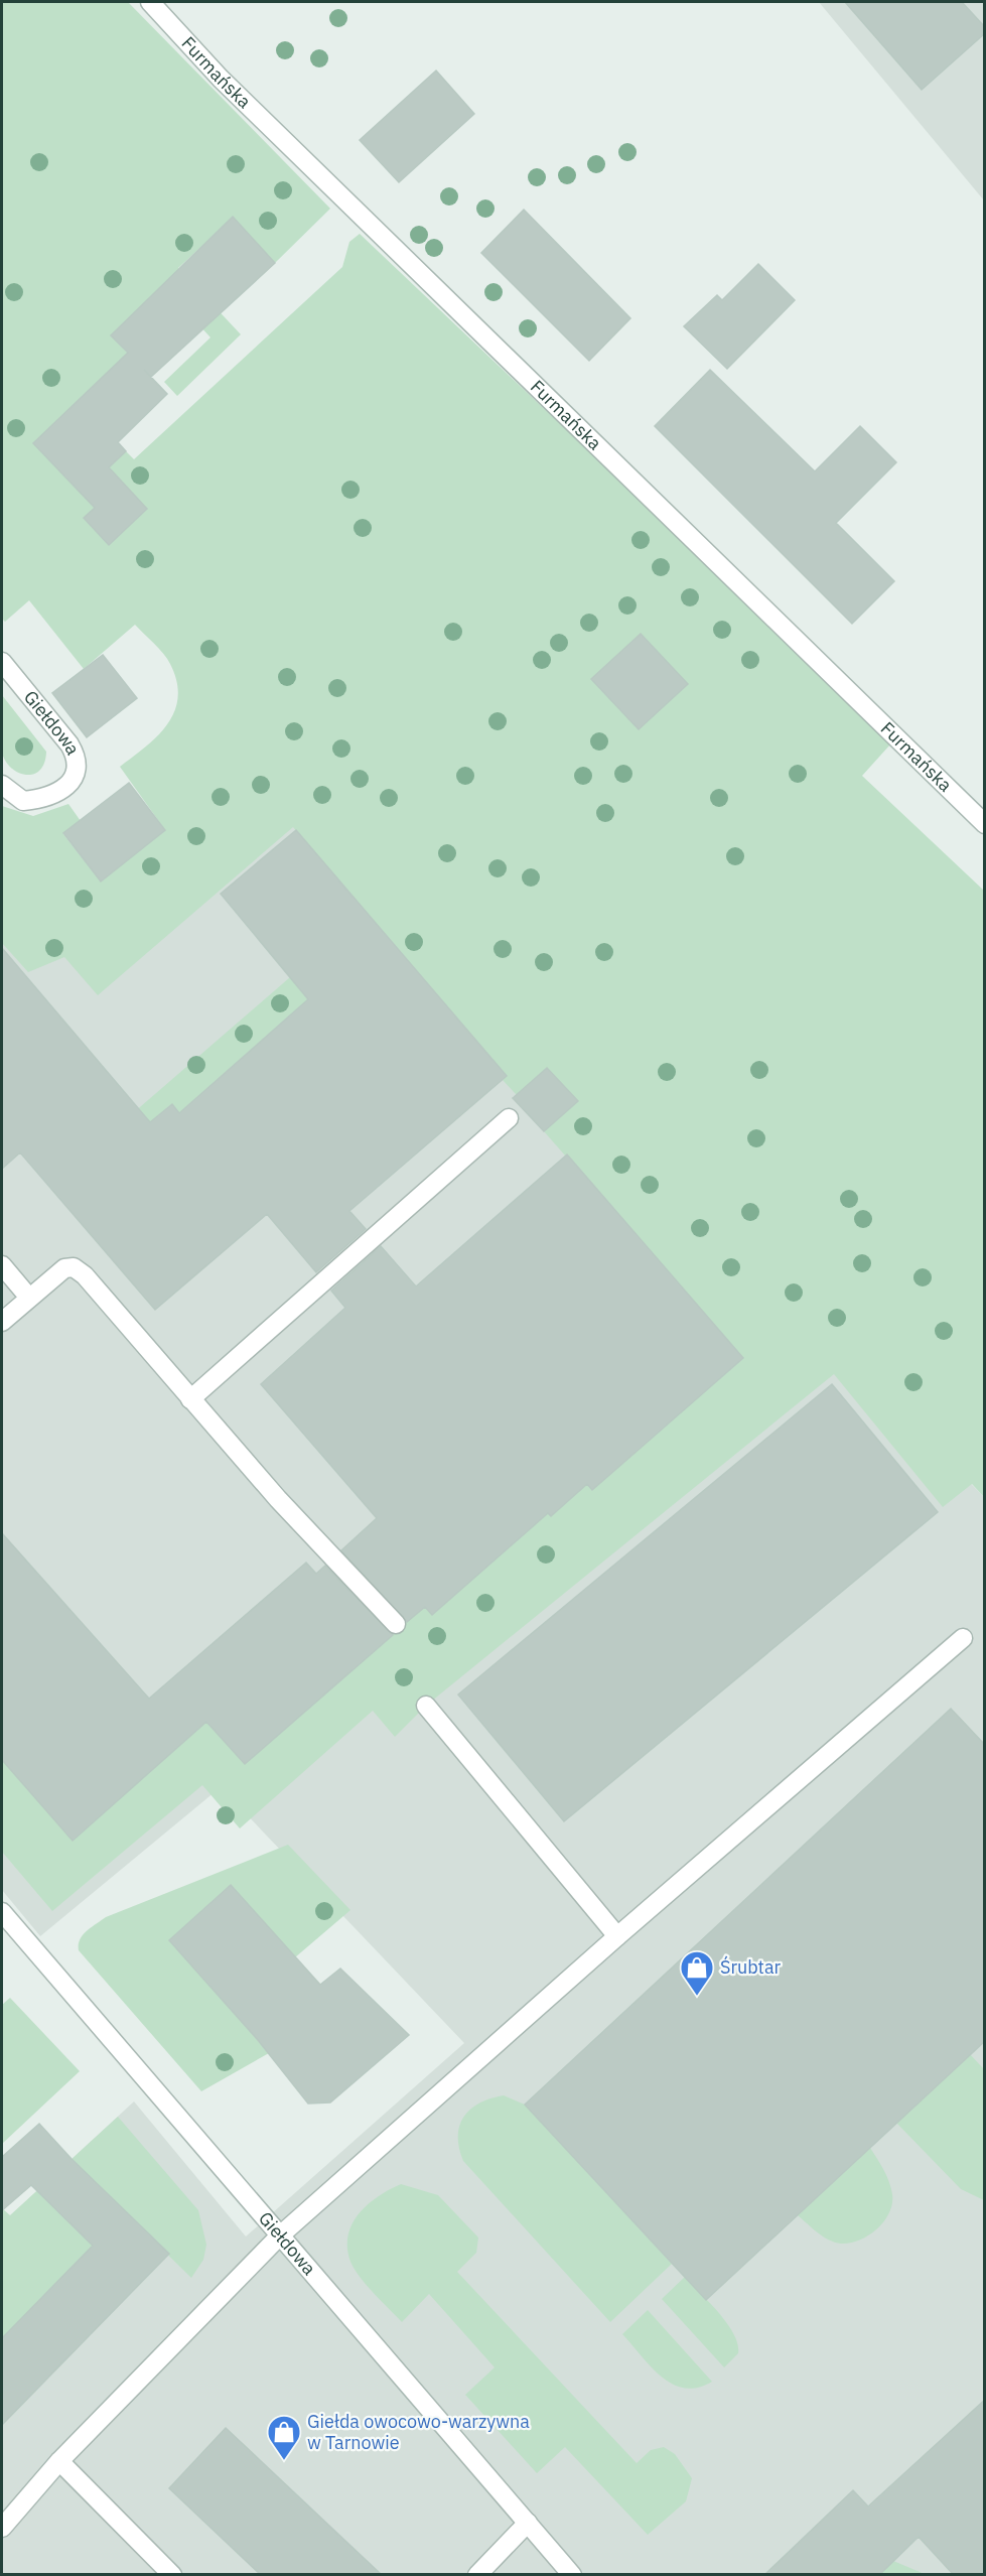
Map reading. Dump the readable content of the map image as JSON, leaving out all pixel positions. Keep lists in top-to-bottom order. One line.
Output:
{"streets":{"street":["Furmańska","Giełdowa"]},"places":{"shop":["Śrubtar","Giełda owocowo-warzywna w Tarnowie"]}}
